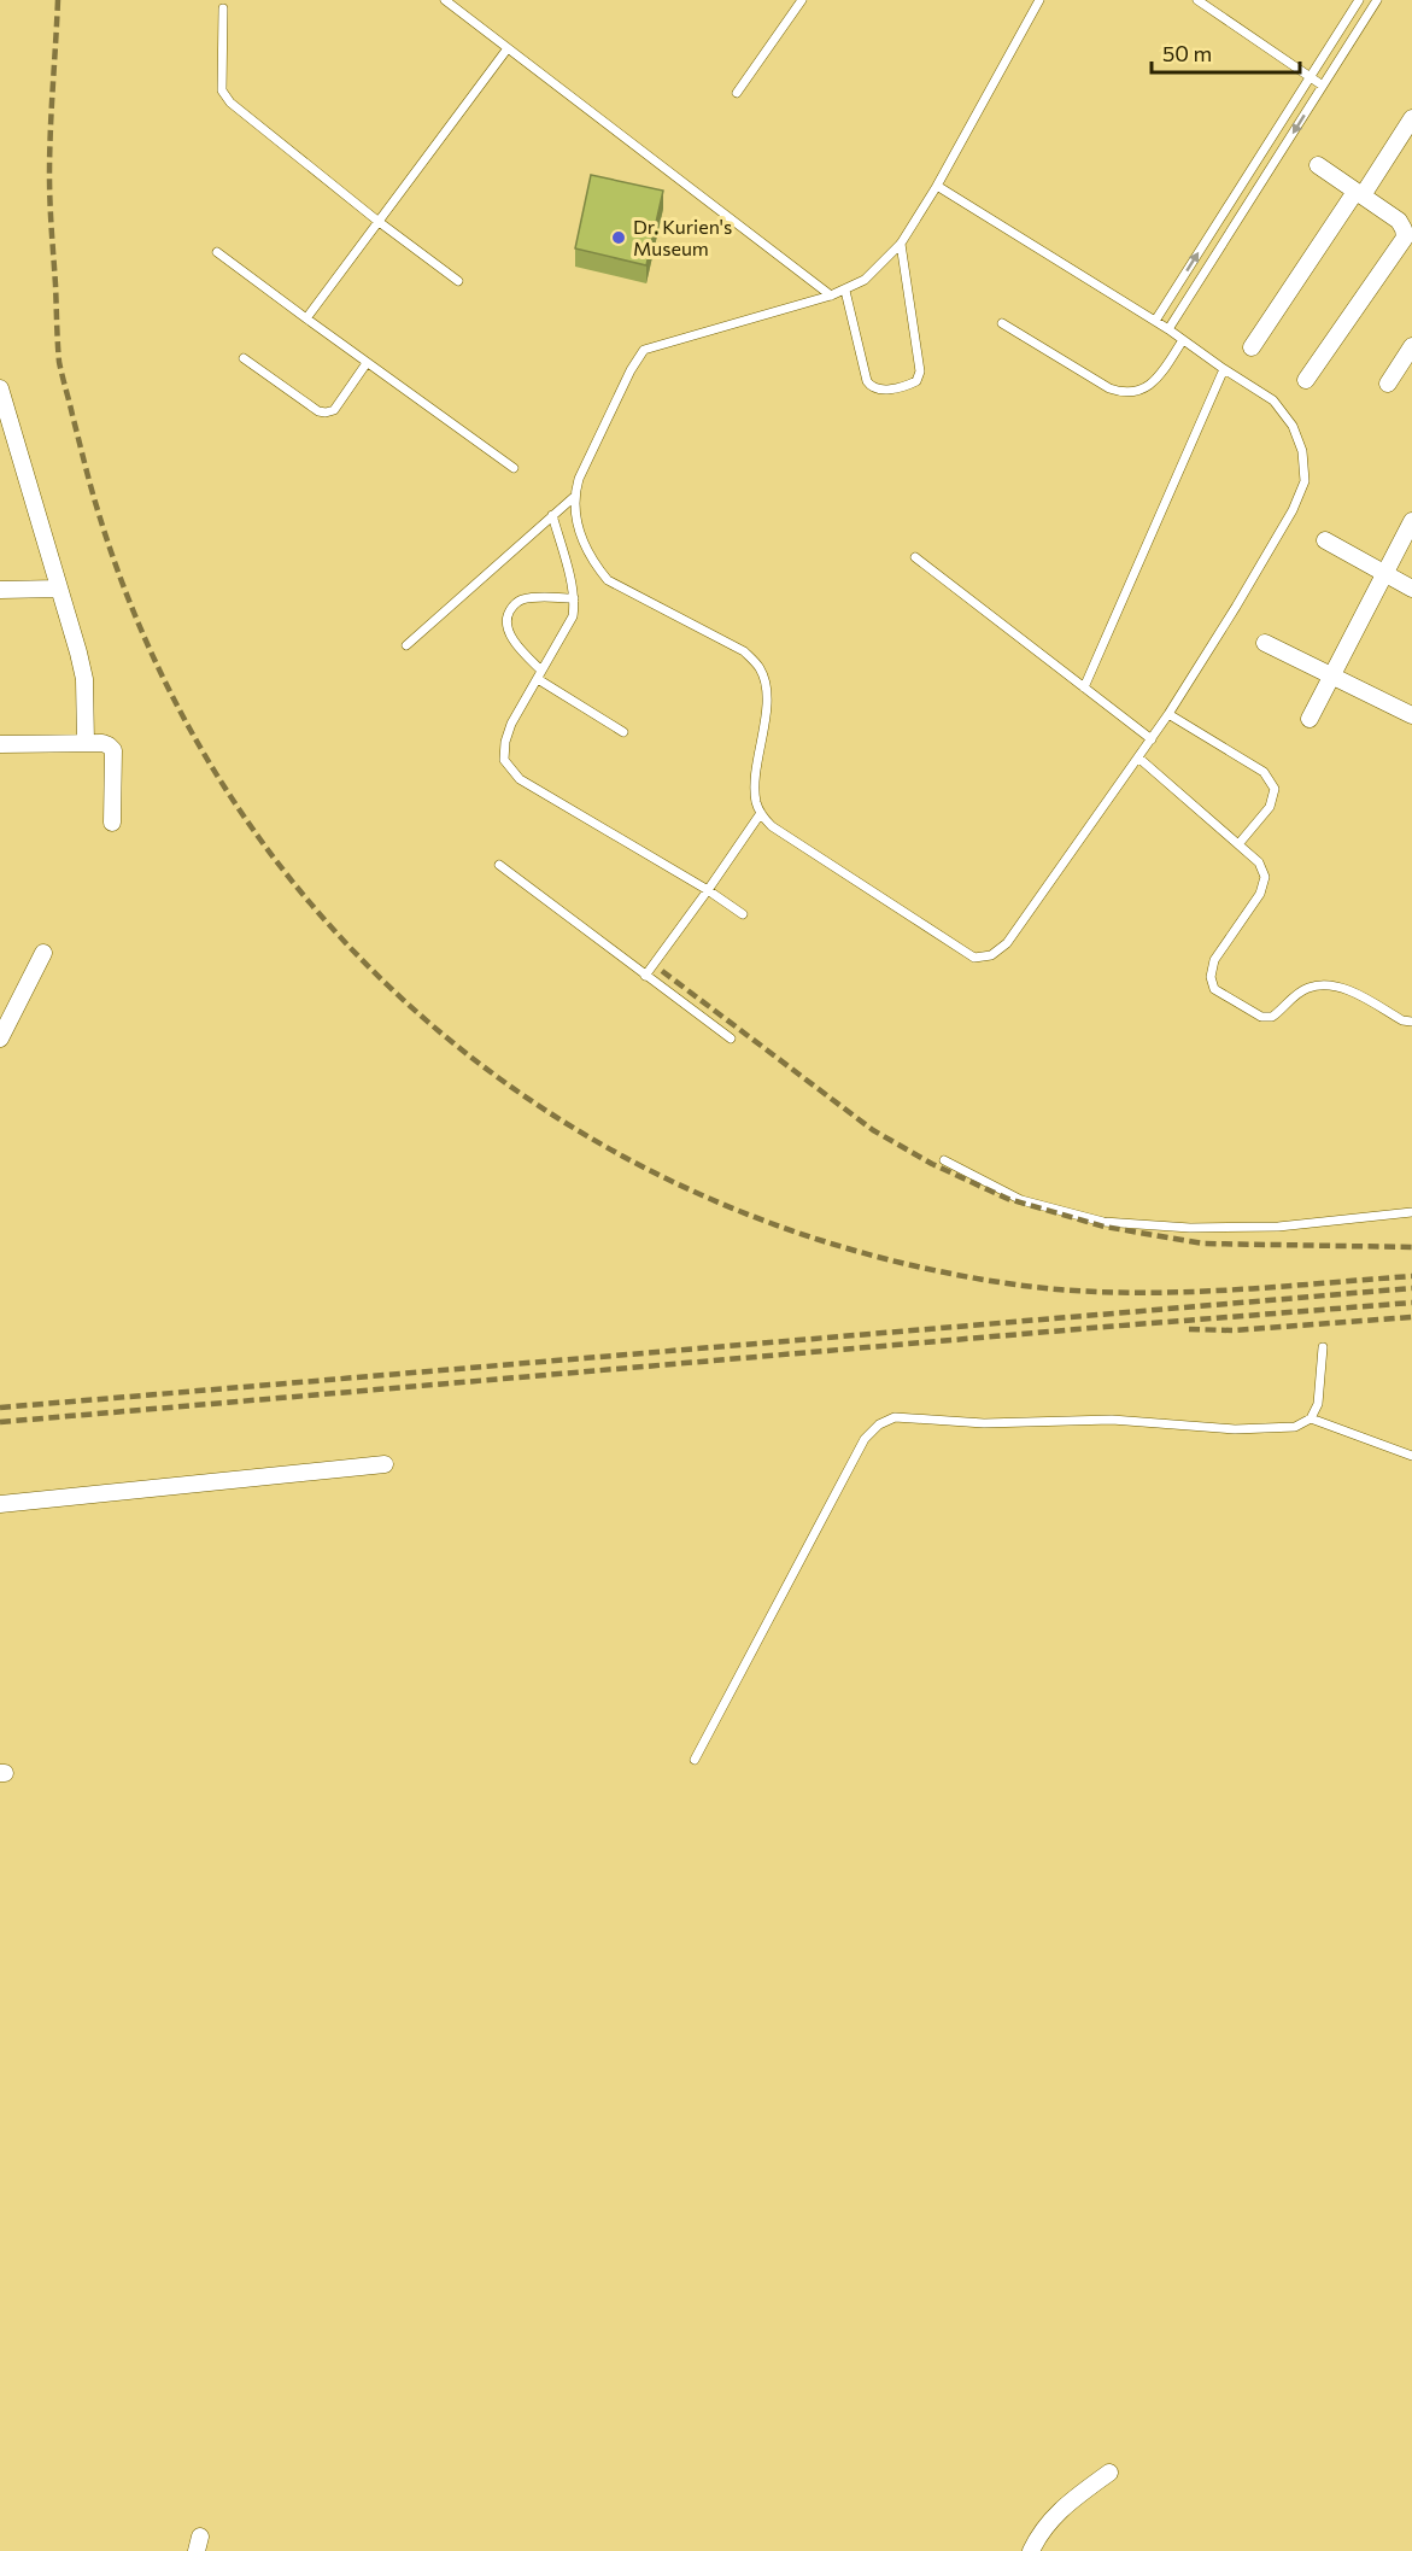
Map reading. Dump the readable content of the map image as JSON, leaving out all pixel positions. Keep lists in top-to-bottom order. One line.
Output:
{"places":["Dr. Kurien's Museum"],"scale_bar":"50 m"}
